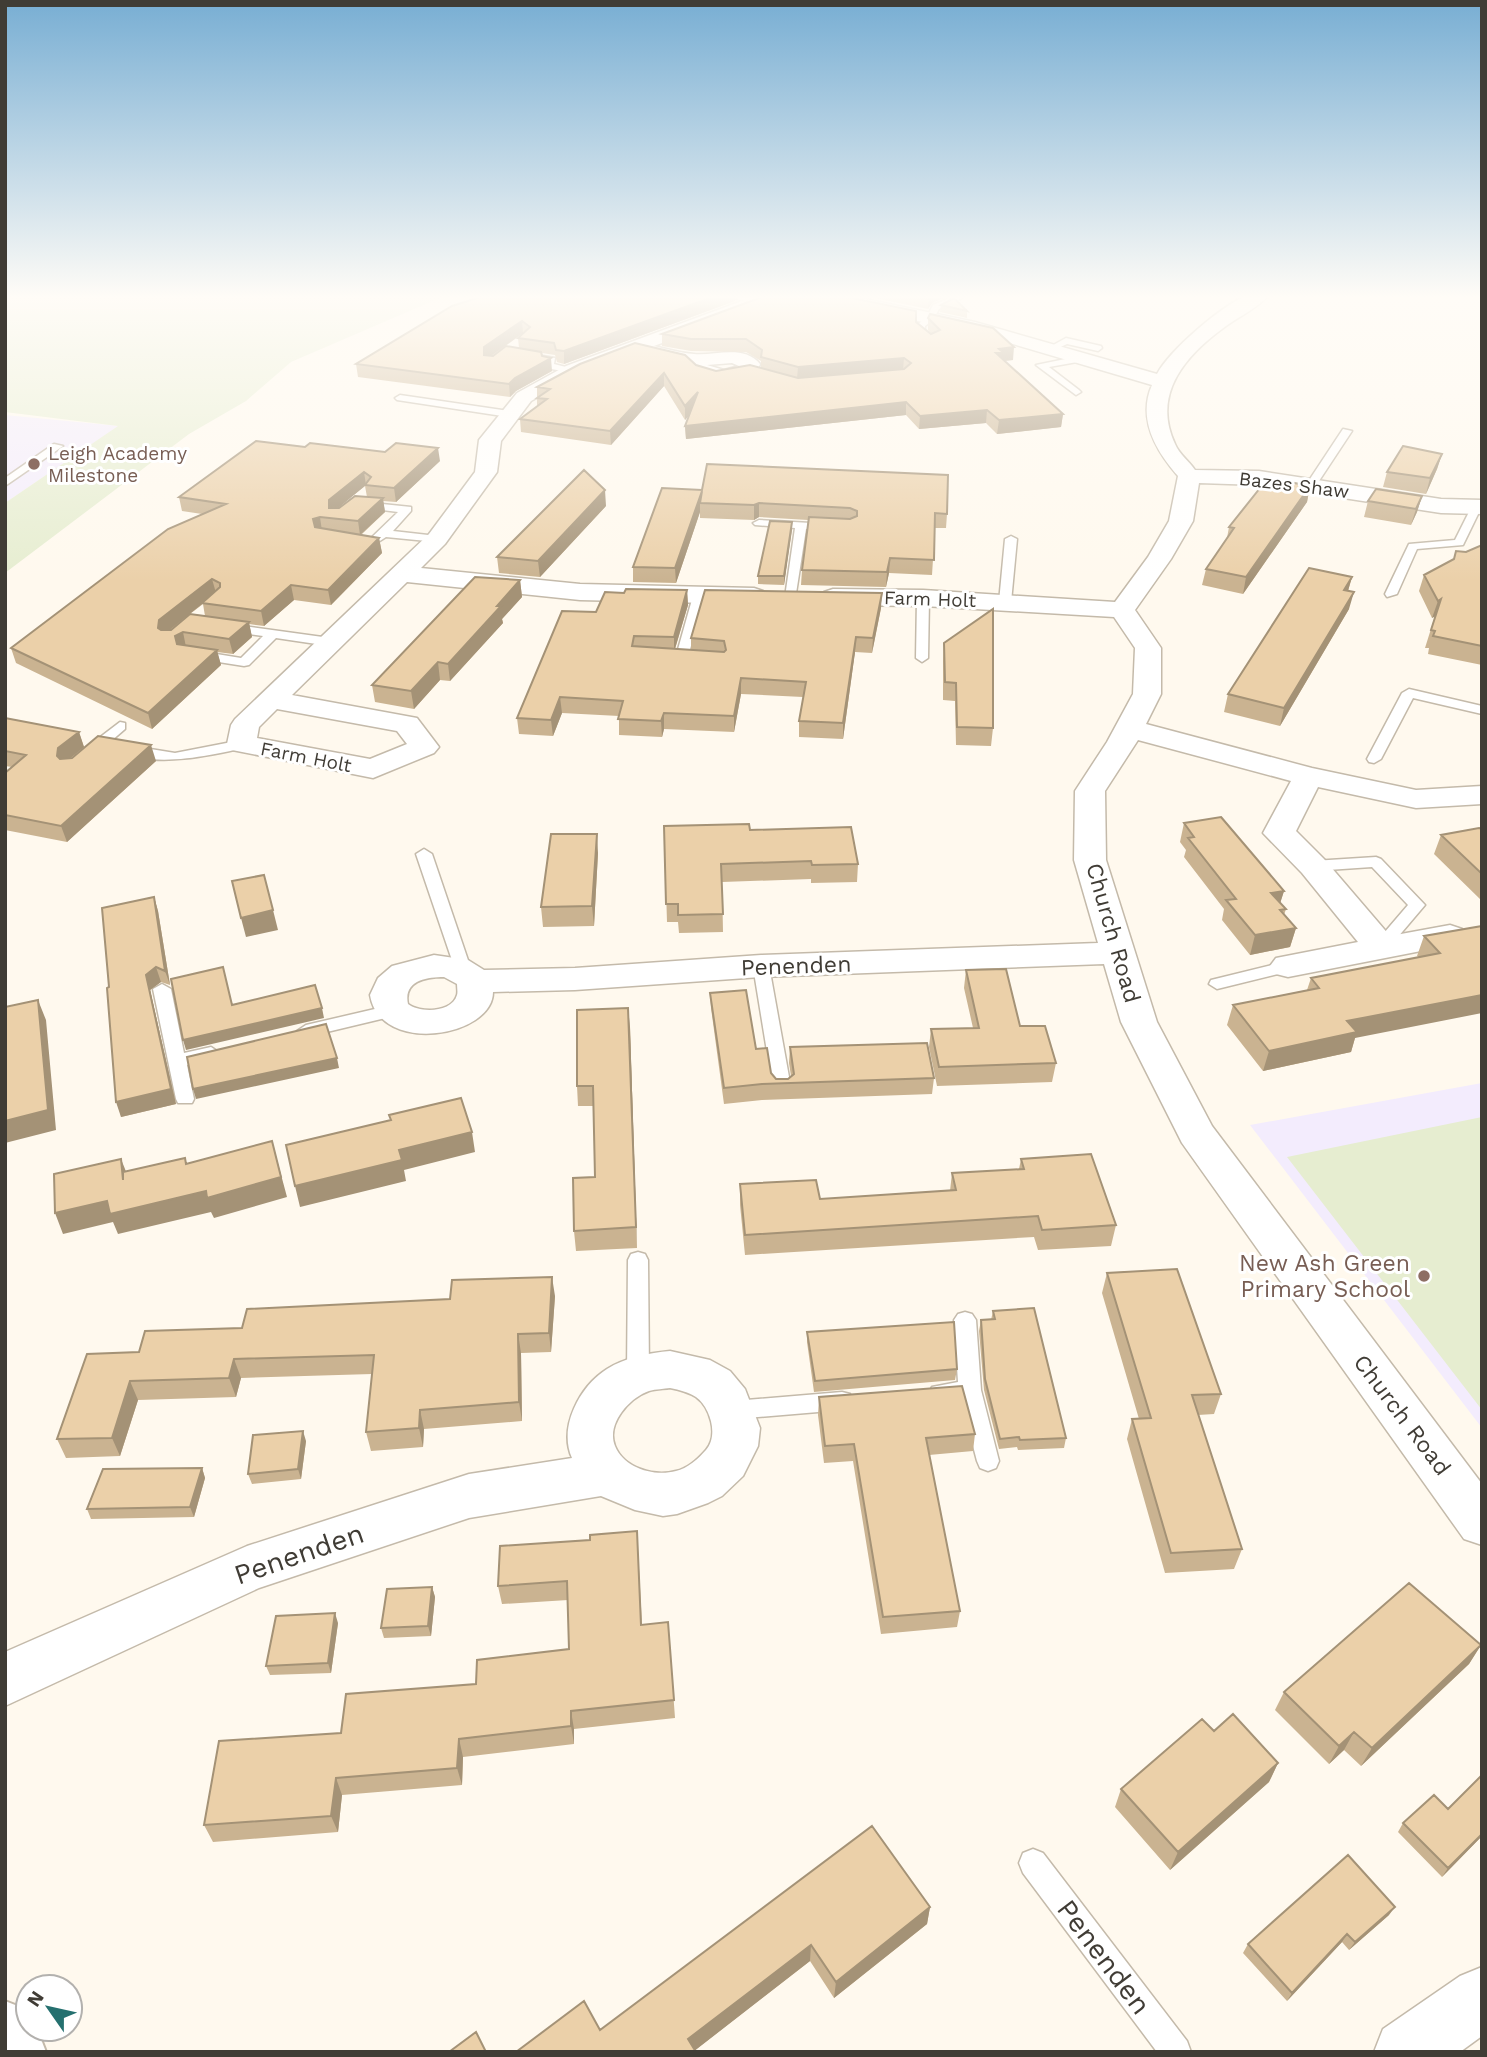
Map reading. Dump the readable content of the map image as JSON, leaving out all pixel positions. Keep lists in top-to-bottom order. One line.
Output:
{"streets":{"street":["Bazes Shaw","Farm Holt","Church Road","Penenden"]},"crossings":[["Farm Holt","Church Road"],["Church Road","Penenden"]],"places":["Leigh Academy Milestone","New Ash Green Primary School"],"north":"top left"}
